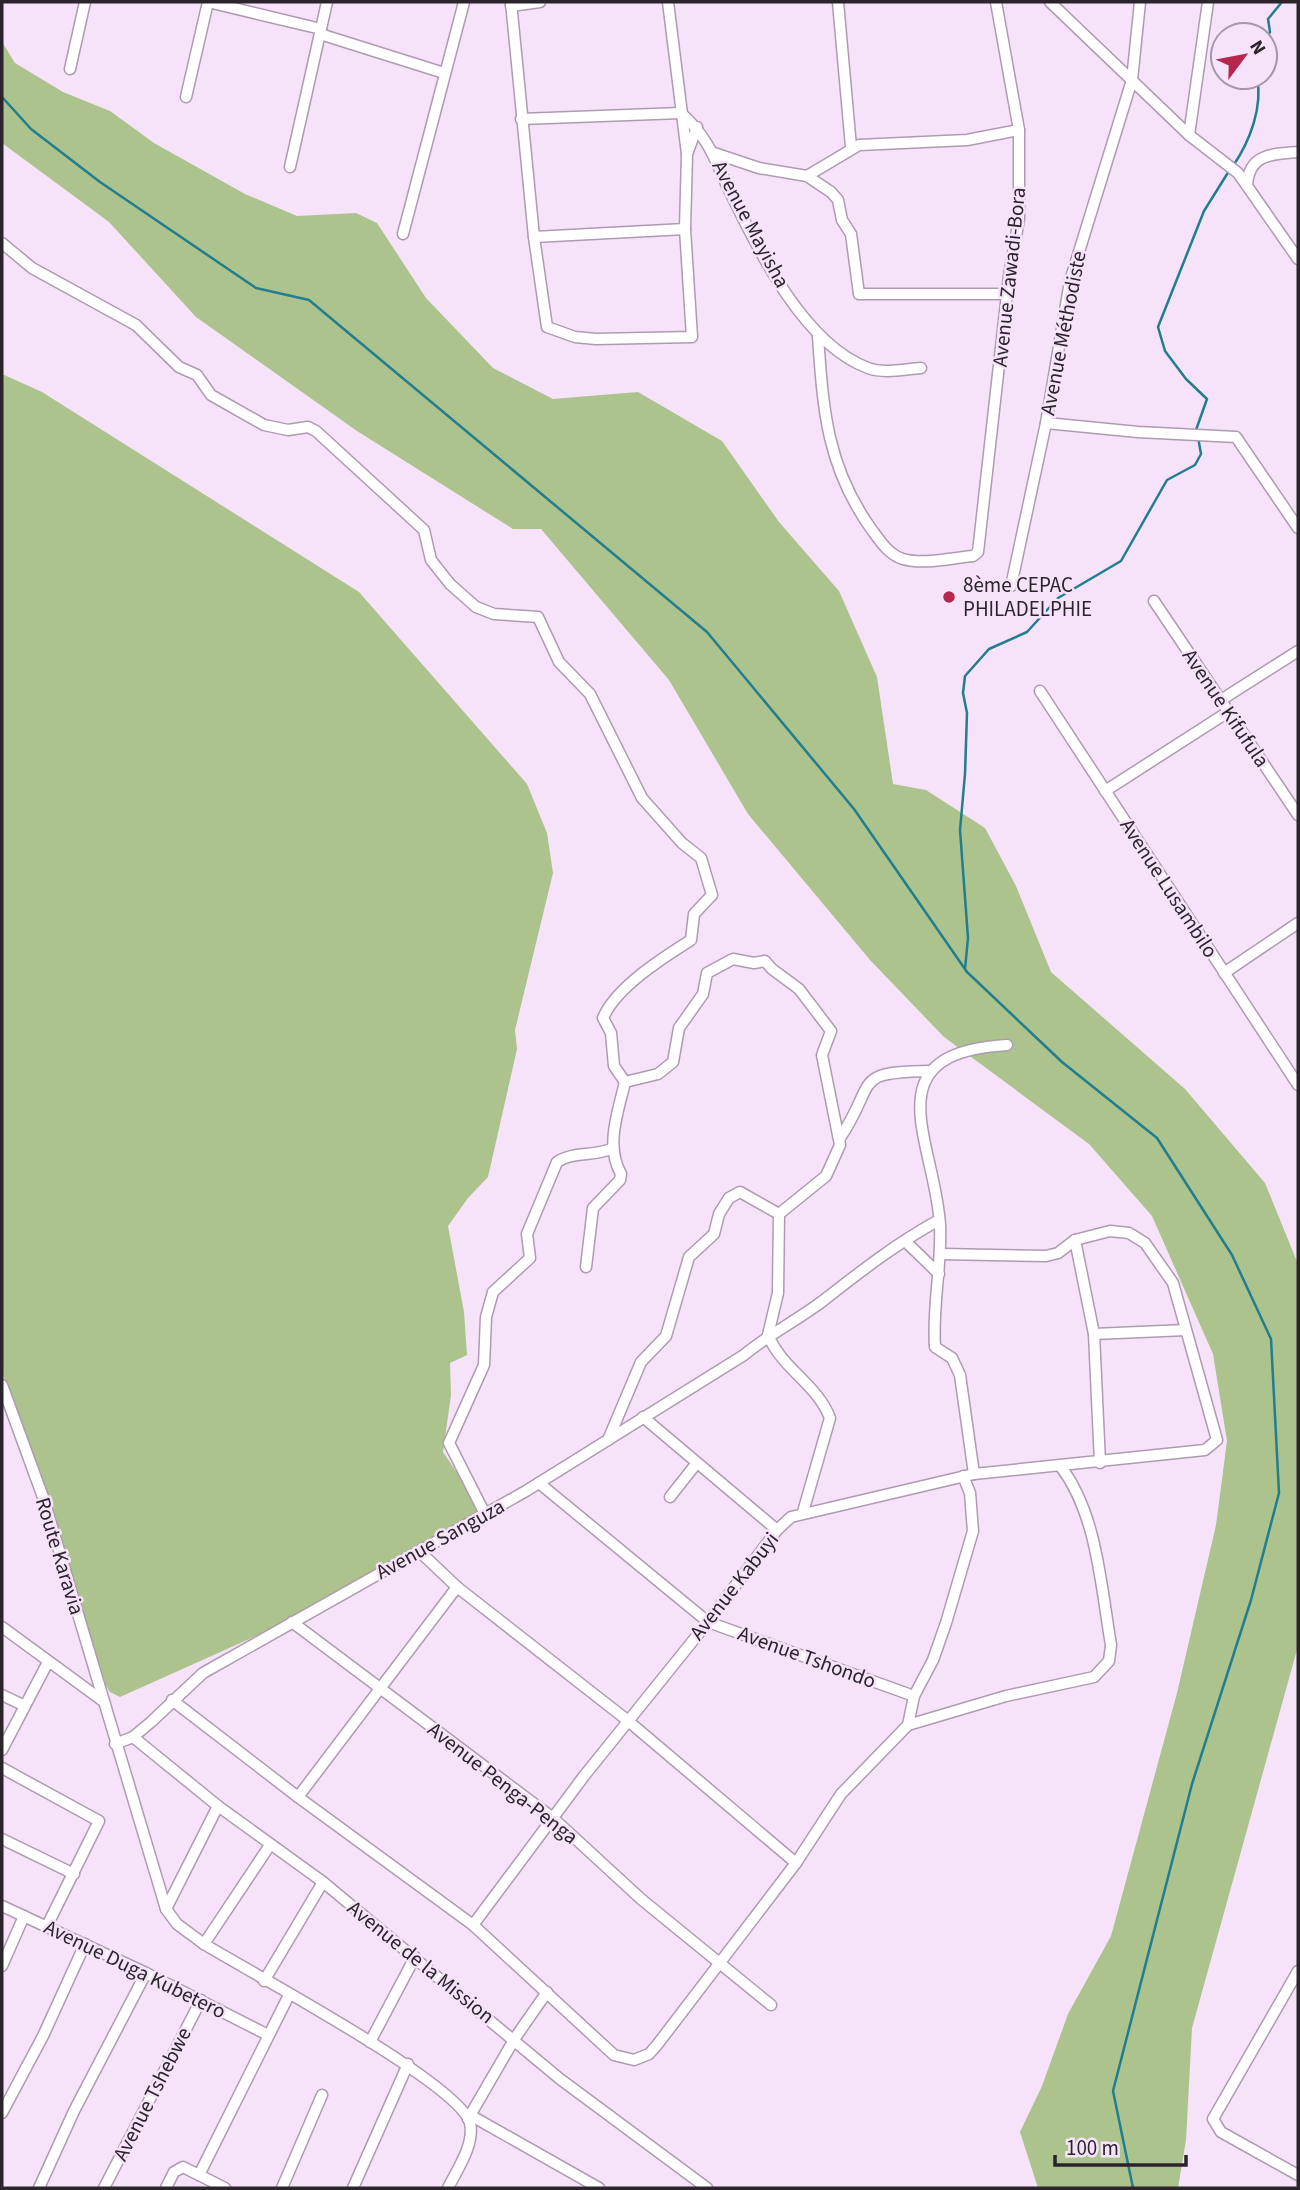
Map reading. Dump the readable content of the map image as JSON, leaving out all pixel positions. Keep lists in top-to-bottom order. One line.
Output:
{"streets":{"street":["Avenue Mayisha","Avenue Zawadi-Bora","Avenue Méthodiste","Avenue Kifufula","Avenue Lusambilo","Avenue Sanguza","Route Karavia","Avenue Kabuyi","Avenue Tshondo","Avenue Penga-Penga","Avenue de la Mission","Avenue Duga Kubetero","Avenue Tshebwe"]},"crossings":[["Avenue Mayisha","Avenue Zawadi-Bora"],["Avenue Sanguza","Route Karavia"],["Avenue Sanguza","Avenue Tshondo"],["Avenue Sanguza","Avenue Penga-Penga"],["Avenue Sanguza","Avenue de la Mission"],["Avenue Kabuyi","Avenue Tshondo"],["Avenue Kabuyi","Avenue Penga-Penga"],["Avenue Duga Kubetero","Avenue Tshebwe"]],"places":["8ème CEPAC PHILADELPHIE"],"scale_bar":"100 m","north":"top right"}
